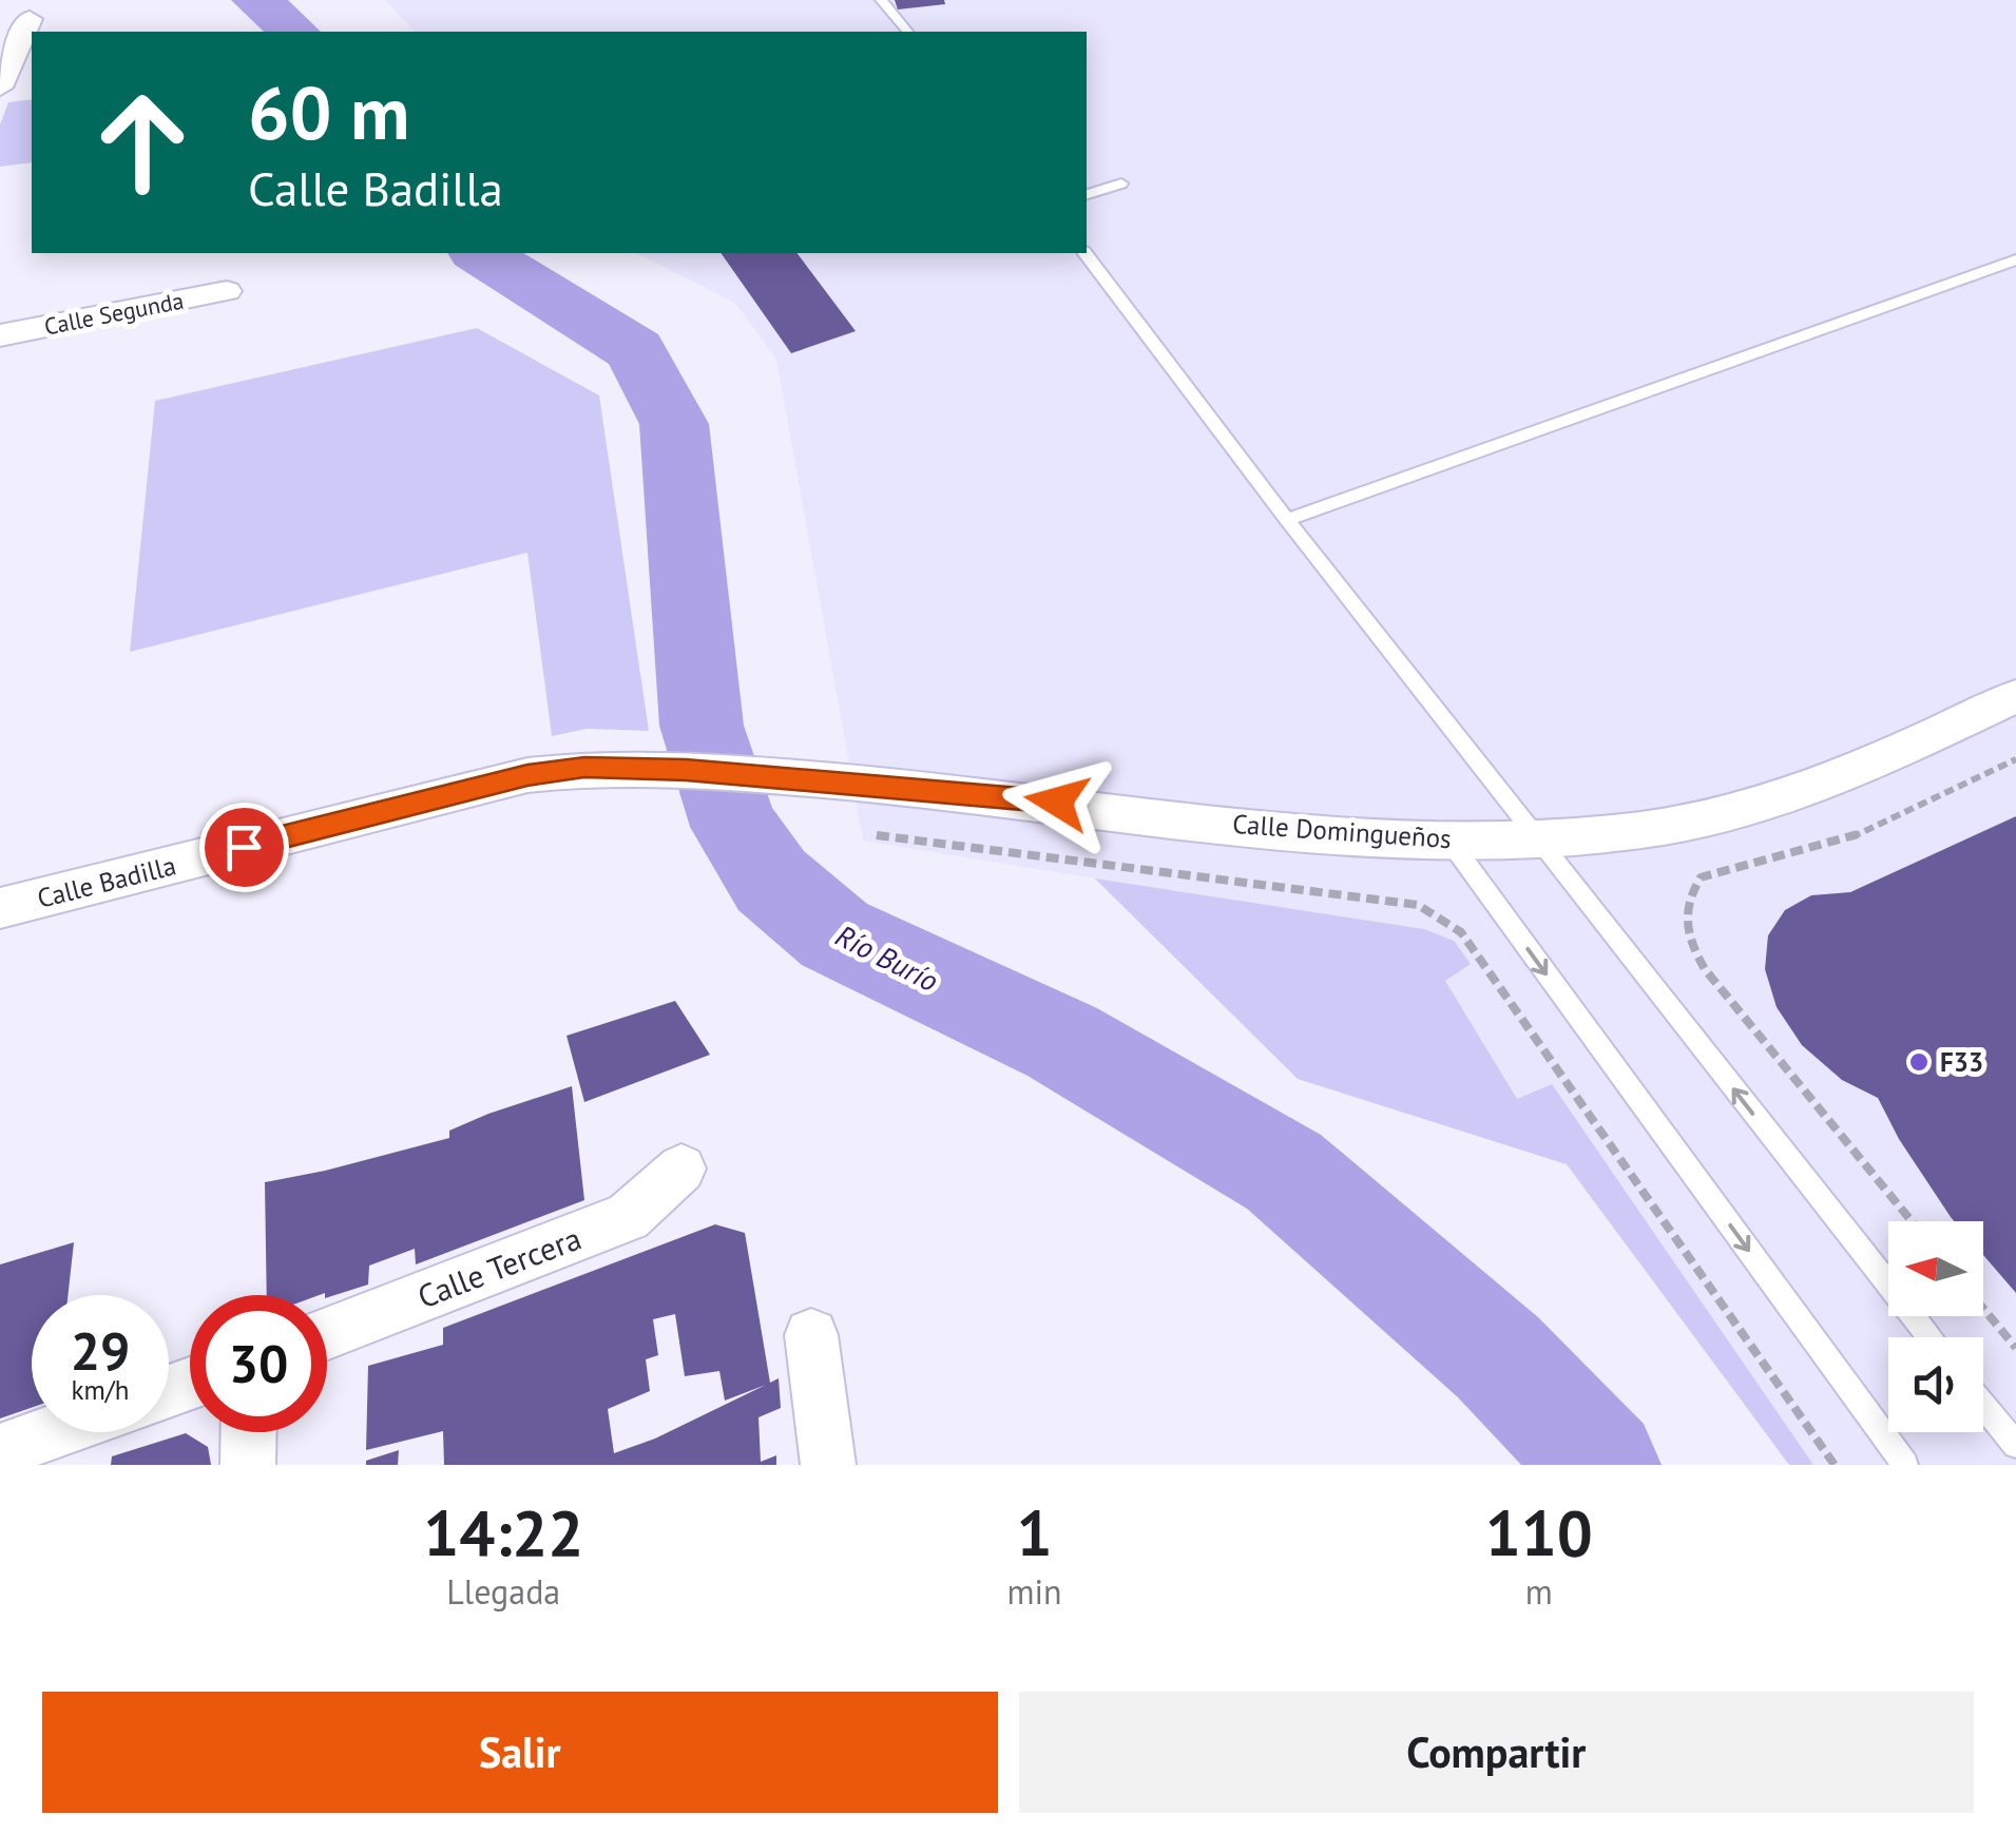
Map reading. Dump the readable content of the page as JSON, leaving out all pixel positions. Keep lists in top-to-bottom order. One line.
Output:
{"streets":{"street":["Calle Segunda","Calle Domingueños","Calle Badilla","Calle Tercera"]},"crossings":[["Calle Domingueños","Calle Badilla"]],"water":["Río Burío"],"places":["F33"],"north":"left","page":{"turn":["60 m","Calle Badilla"],"speed":"29 km/h","limit":"30","eta":["14:22","Llegada","1","min","110","m"],"buttons":["Salir","Compartir"]}}
